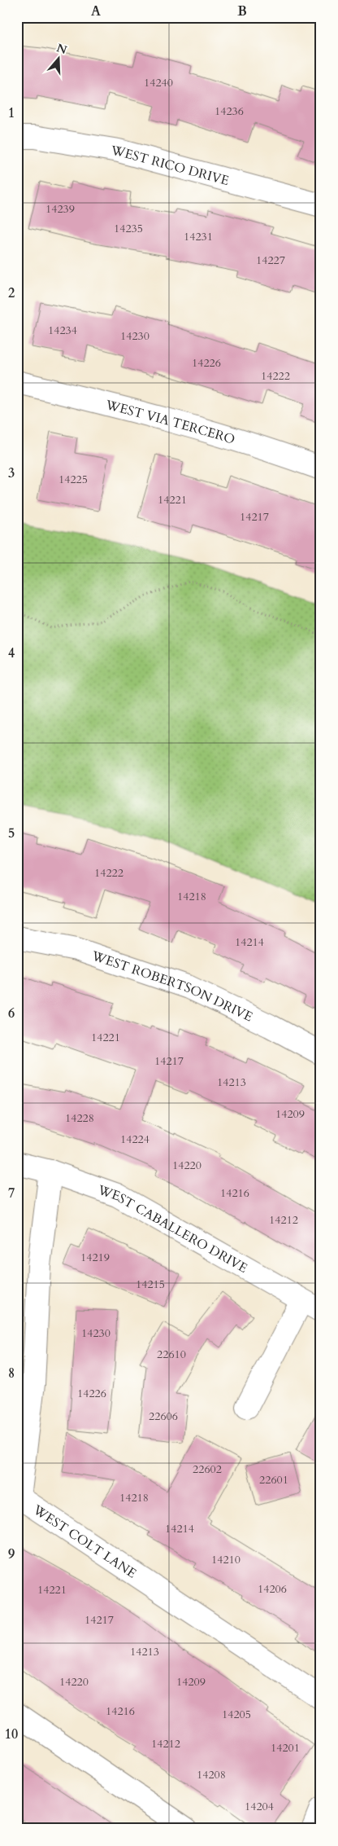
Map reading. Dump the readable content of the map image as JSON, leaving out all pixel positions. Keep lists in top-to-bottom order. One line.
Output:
{"streets":{"street":["WEST RICO DRIVE","WEST VIA TERCERO","WEST ROBERTSON DRIVE","WEST CABALLERO DRIVE","WEST COLT LANE"]},"crossings":[["WEST CABALLERO DRIVE","WEST COLT LANE"]],"house_numbers":["14240","14236","14239","14235","14231","14227","14234","14230","14226","14222","14225","14221","14217","14222","14218","14214","14221","14217","14213","14209","14228","14224","14220","14216","14212","14219","14215","14230","22610","14226","22606","22602","22601","14218","14214","14210","14206","14221","14217","14213","14220","14209","14216","14205","14212","14201","14208","14204"],"north":"top","grid":{"columns":["A","B"],"rows":["1","2","3","4","5","6","7","8","9","10"]}}
